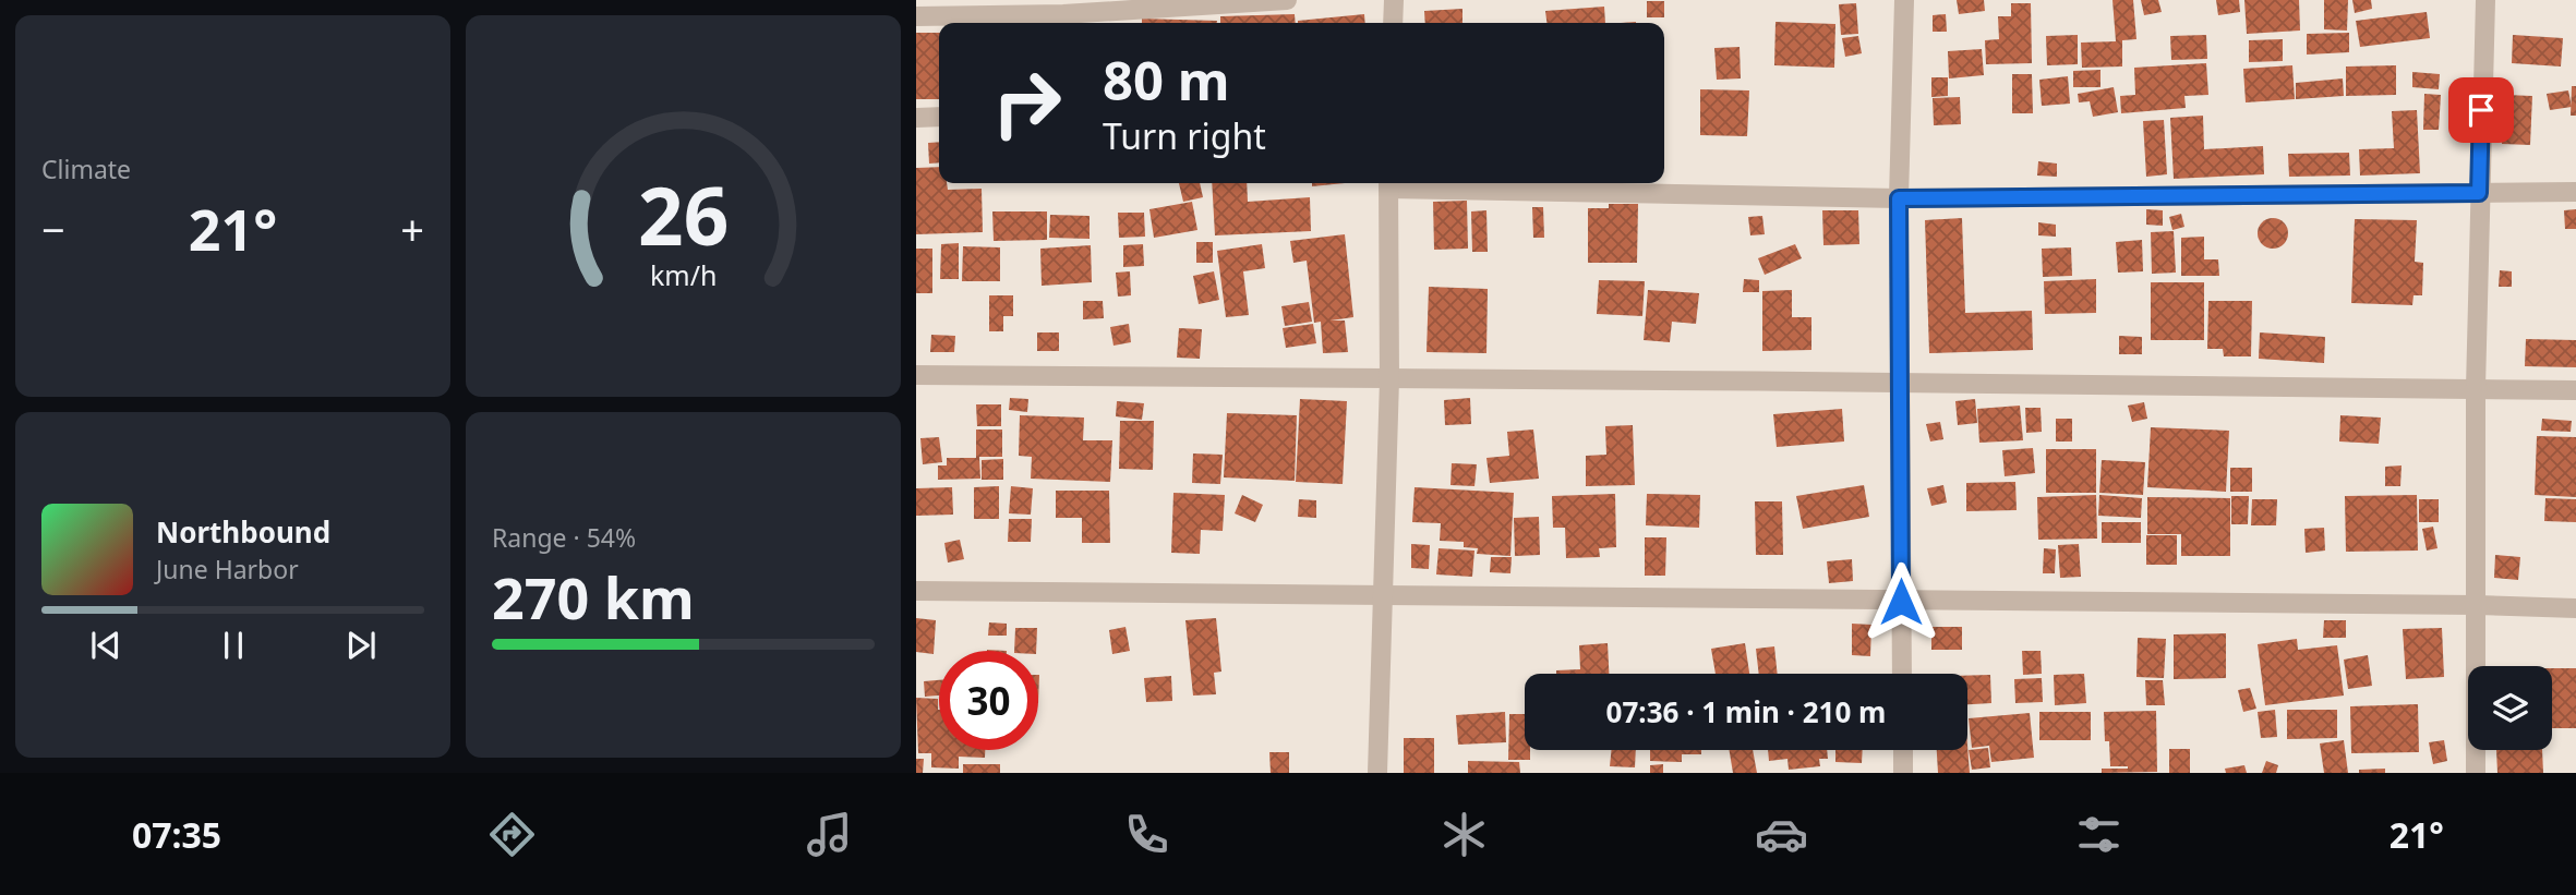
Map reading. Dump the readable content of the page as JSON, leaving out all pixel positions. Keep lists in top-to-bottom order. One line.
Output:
{"page":{"tile":["Climate",["Range · 54%","270 km"]],"turn":["80 m","Turn right"],"heat":["−","21°","+"],"song":["Northbound","June Harbor"],"limit":"30","trip":"07:36 · 1 min · 210 m","tabs":["07:35","21°"],"gauge":["26","km/h"]}}
